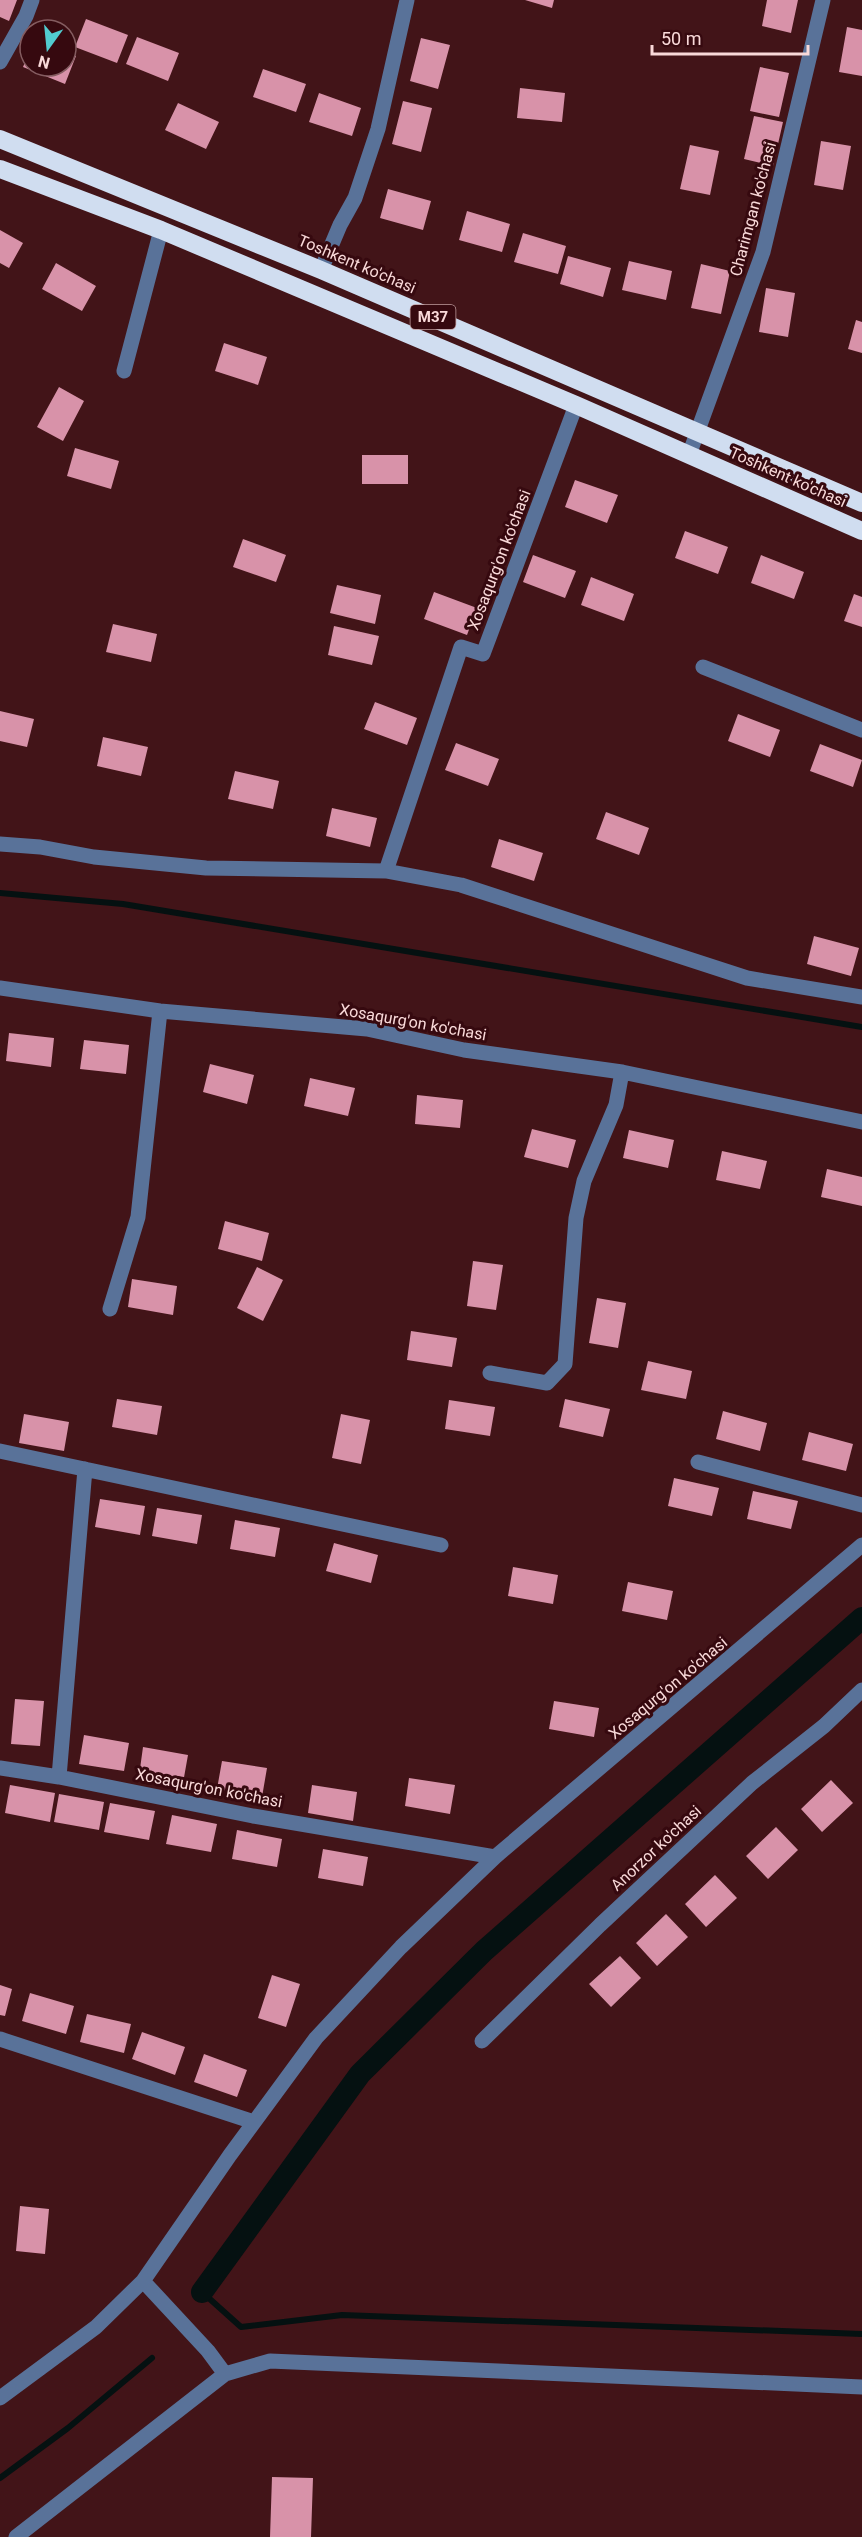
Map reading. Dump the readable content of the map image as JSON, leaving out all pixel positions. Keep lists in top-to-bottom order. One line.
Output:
{"streets":{"highway":["Toshkent ko'chasi","M37"],"street":["Charimgan ko'chasi","Xosaqurg'on ko'chasi","Anorzor ko'chasi"]},"crossings":[["Charimgan ko'chasi","Toshkent ko'chasi"],["Toshkent ko'chasi","Xosaqurg'on ko'chasi"]],"scale_bar":"50 m","north":"bottom"}
